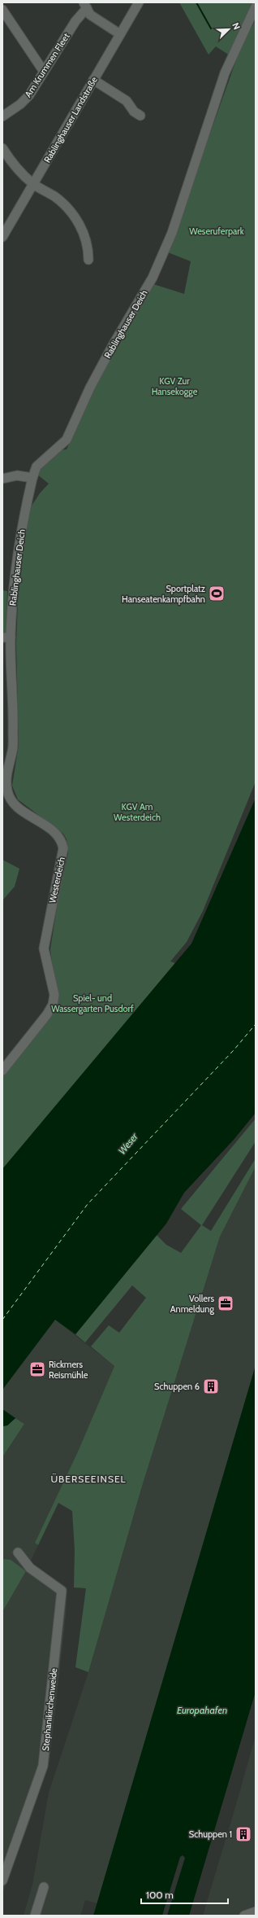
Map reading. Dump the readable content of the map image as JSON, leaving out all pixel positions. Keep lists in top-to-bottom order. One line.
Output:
{"streets":{"street":["Am Krummen Fleet","Rablinghauser Landstraße","Rablinghauser Deich","Westerdeich","Stephanikirchenweide"]},"crossings":[["Rablinghauser Deich","Westerdeich"]],"districts":["ÜBERSEEINSEL"],"water":["Weser","Europahafen"],"parks":["Weseruferpark","KGV Zur Hansekogge","KGV Am Westerdeich","Spiel- und Wassergarten Pusdorf"],"places":{"sports":["Sportplatz Hanseatenkampfbahn"],"office":["Vollers Anmeldung","Rickmers Reismühle"],"building":["Schuppen 6","Schuppen 1"]},"scale_bar":"100 m","north":"top right"}
